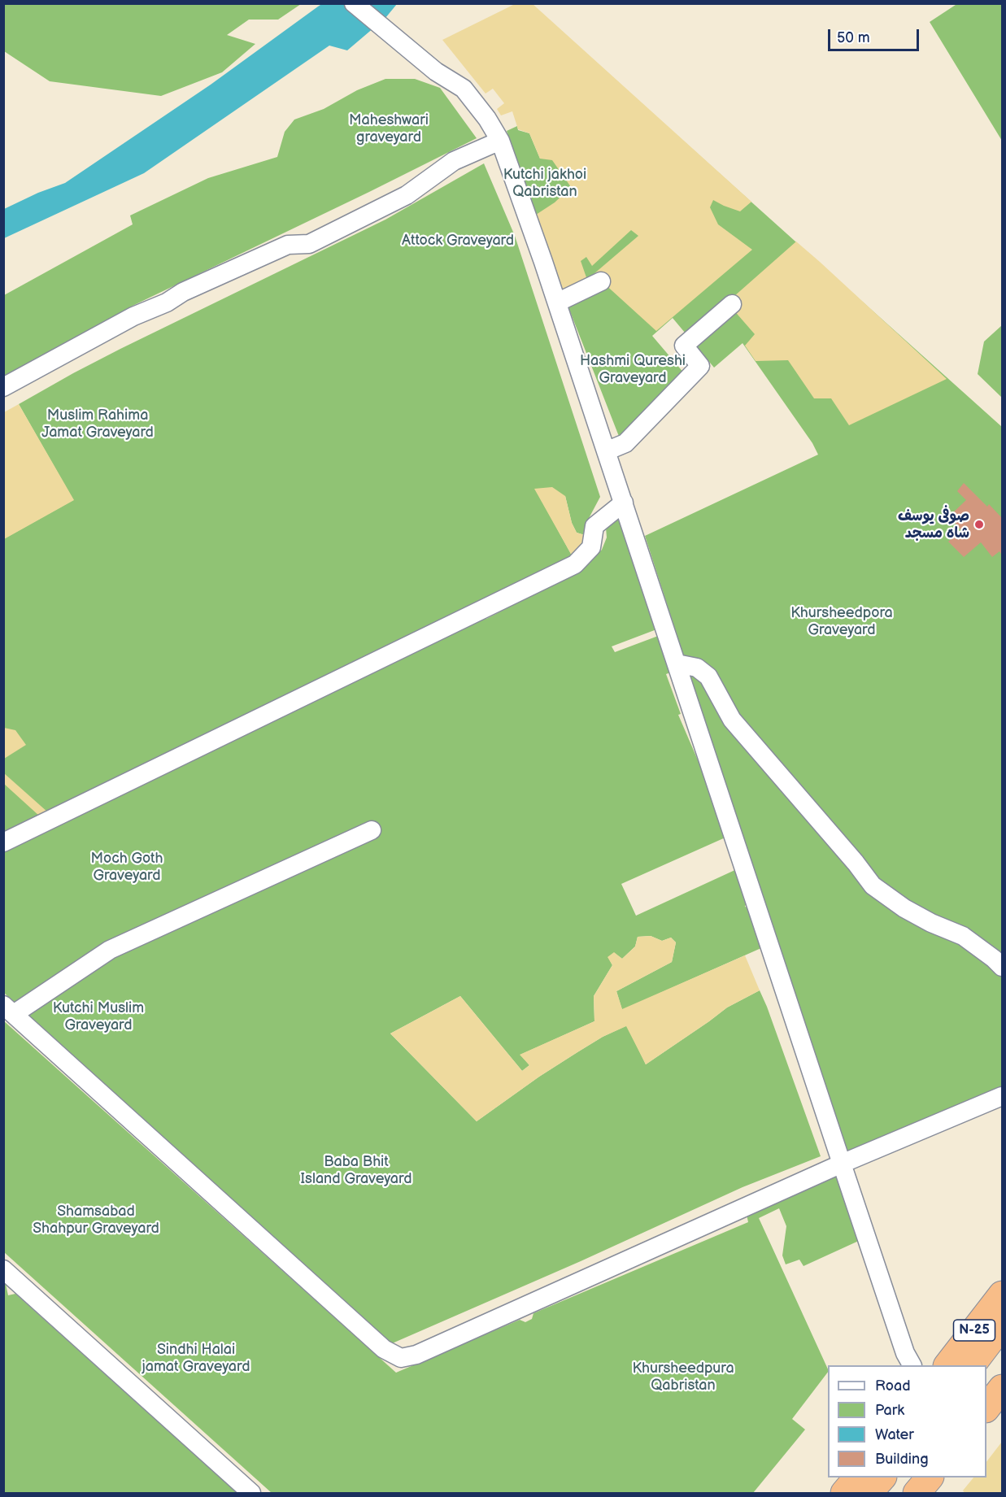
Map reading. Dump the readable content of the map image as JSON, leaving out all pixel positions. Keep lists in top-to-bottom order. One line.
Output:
{"streets":{"highway":["N-25"]},"parks":["Maheshwari graveyard","Kutchi jakhoi Qabristan","Attock Graveyard","Hashmi Qureshi Graveyard","Muslim Rahima Jamat Graveyard","Khursheedpora Graveyard","Moch Goth Graveyard","Kutchi Muslim Graveyard","Baba Bhit Island Graveyard","Shamsabad Shahpur Graveyard","Sindhi Halai jamat Graveyard","Khursheedpura Qabristan"],"places":["صوفی یوسف شاہ مسجد"],"legend":["Road","Park","Water","Building"],"scale_bar":"50 m"}
